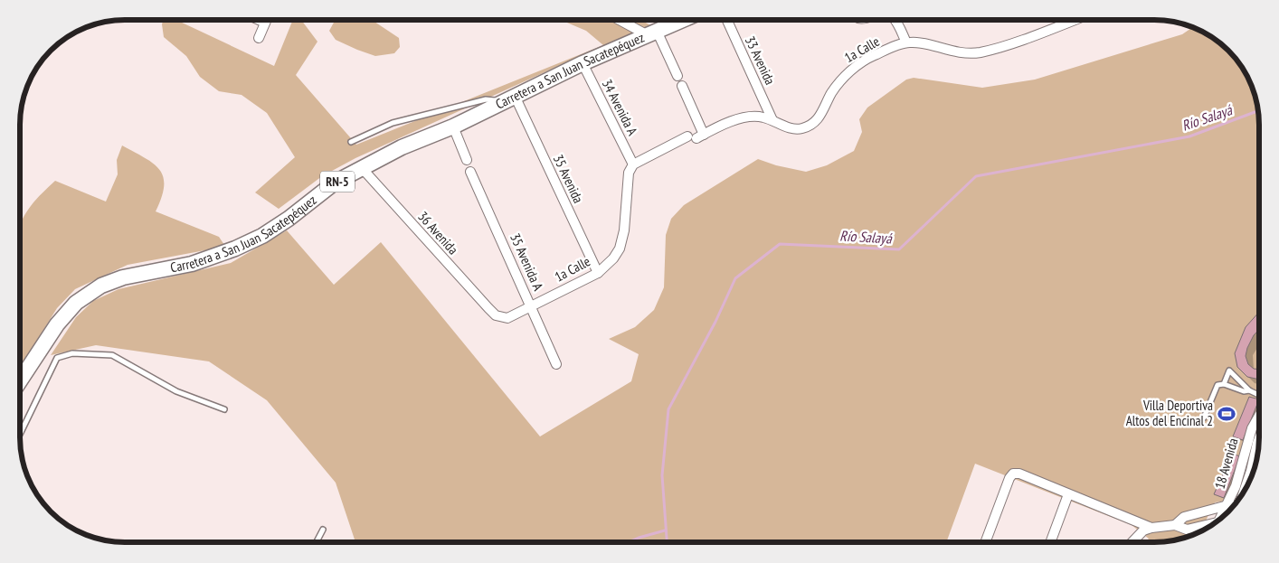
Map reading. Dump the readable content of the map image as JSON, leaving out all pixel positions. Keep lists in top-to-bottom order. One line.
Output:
{"streets":{"main road":["Carretera a San Juan Sacatepéquez","RN-5"],"street":["1a Calle","33 Avenida","34 Avenida A","35 Avenida","36 Avenida","35 Avenida A","18 Avenida"]},"crossings":[["1a Calle","33 Avenida"],["1a Calle","34 Avenida A"],["1a Calle","35 Avenida"],["1a Calle","36 Avenida"],["1a Calle","35 Avenida A"],["Carretera a San Juan Sacatepéquez","34 Avenida A"],["Carretera a San Juan Sacatepéquez","35 Avenida"],["Carretera a San Juan Sacatepéquez","36 Avenida"]],"water":["Río Salayá"],"places":{"sports":["Villa Deportiva Altos del Encinal 2"]}}
